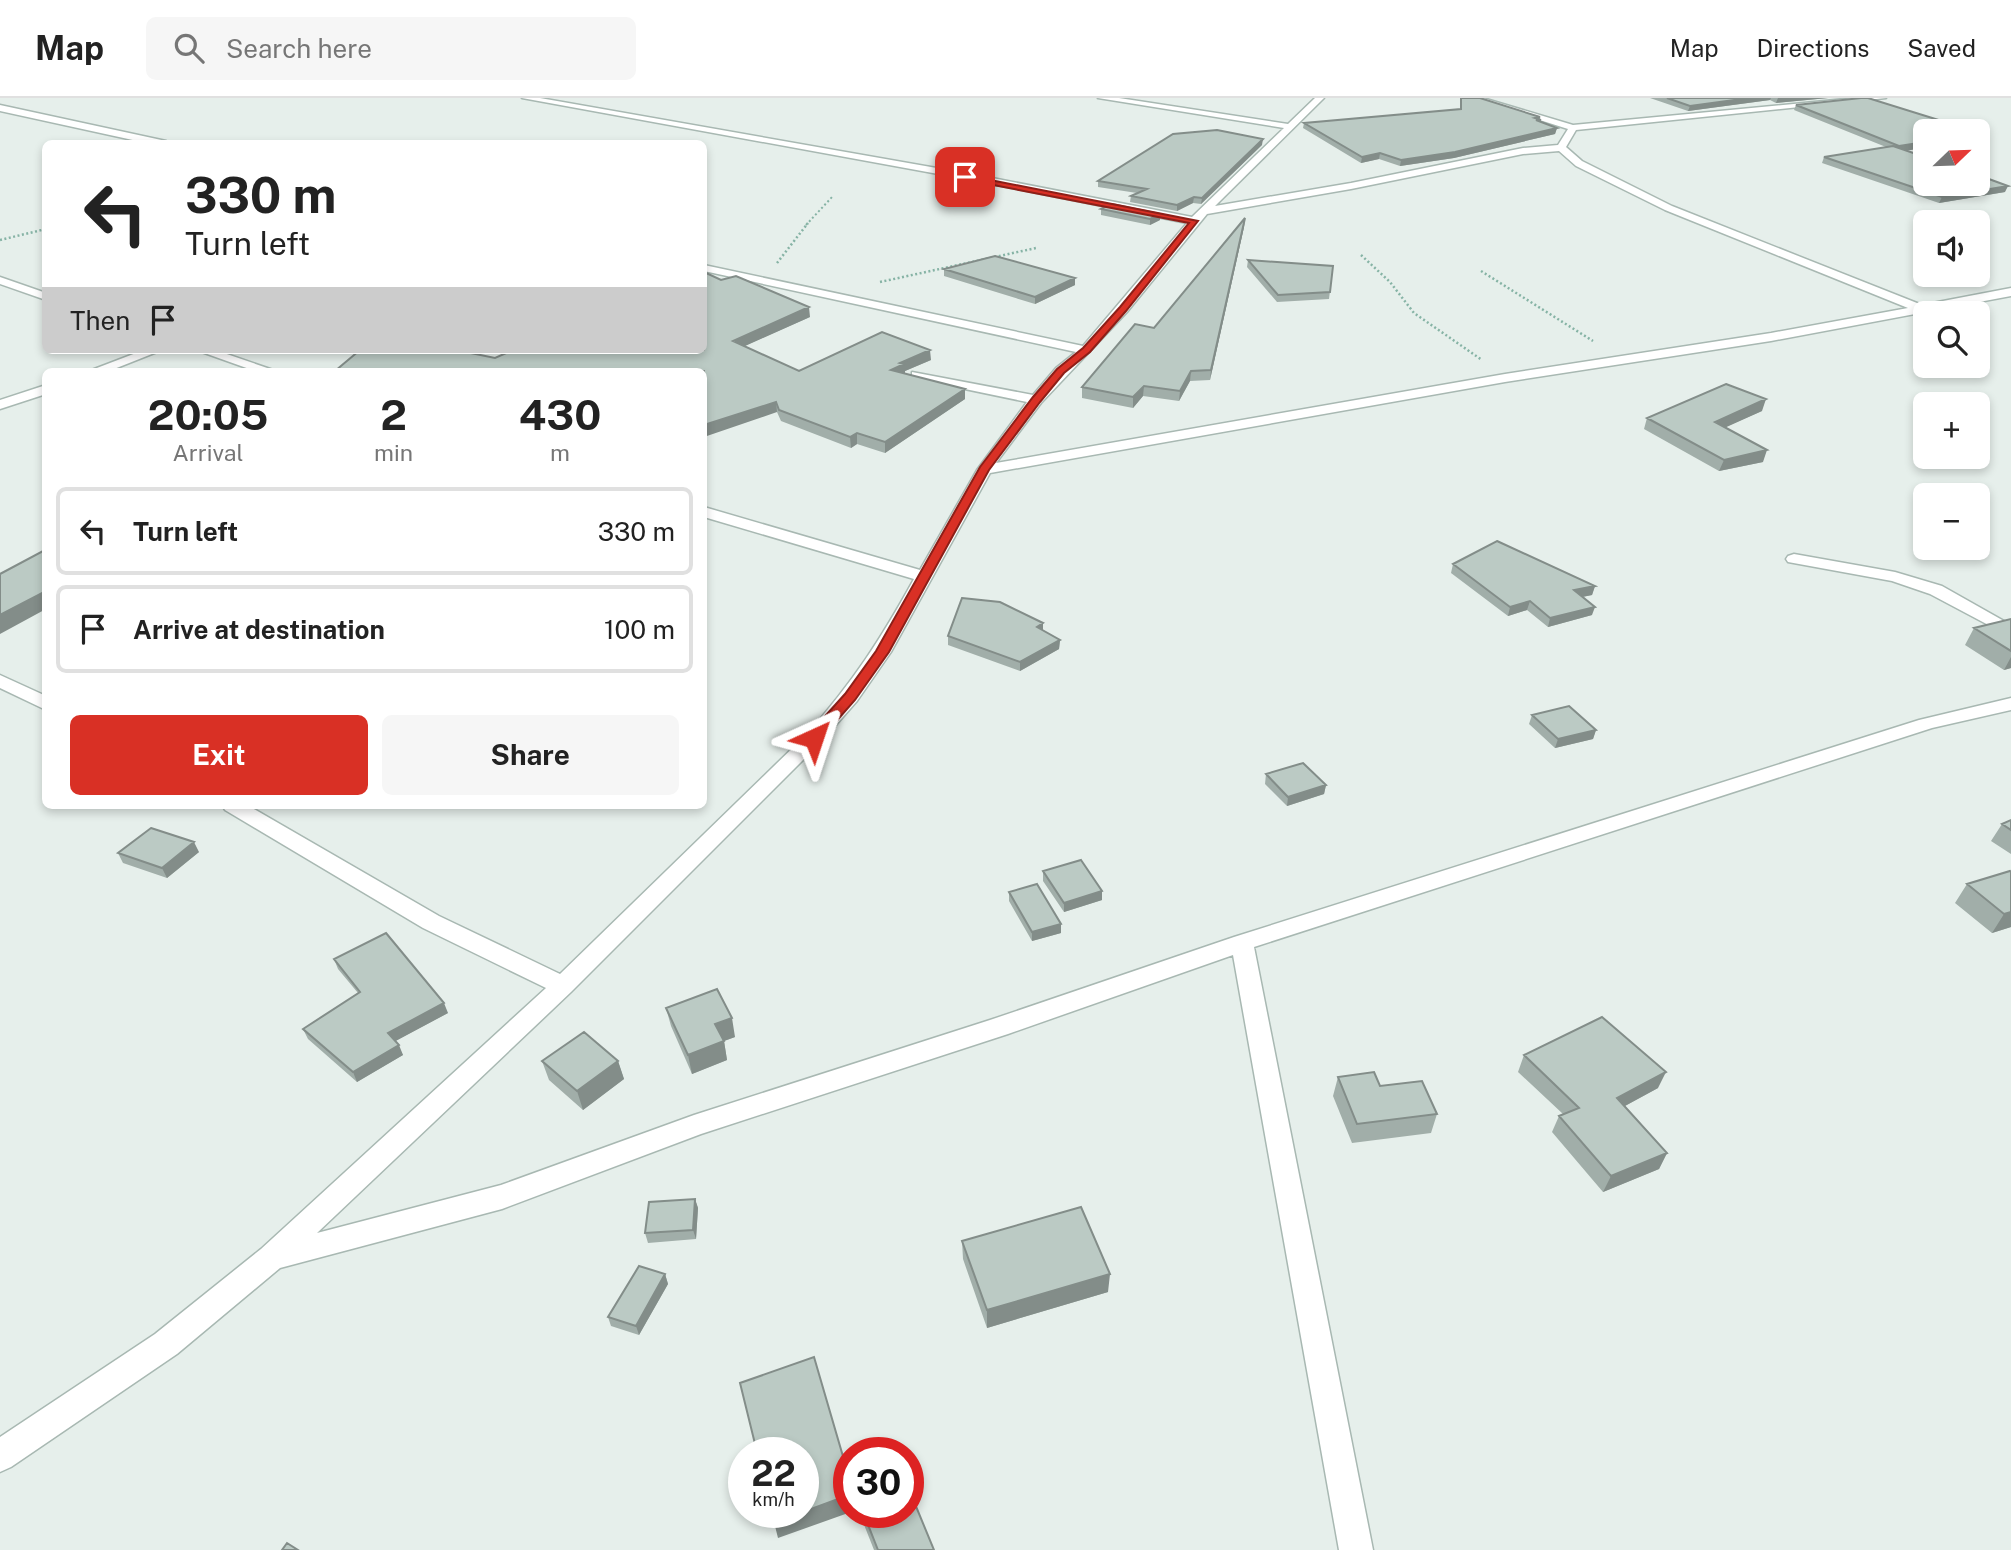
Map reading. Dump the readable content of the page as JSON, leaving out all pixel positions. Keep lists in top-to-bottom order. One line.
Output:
{"north":"top right","page":{"header":"Map","search":"Search here","nav":["Map","Directions","Saved"],"map_buttons":["+","−"],"turn":["330 m","Turn left"],"then":"Then","eta":["20:05","Arrival","2","min","430","m"],"list":[{"name":"Turn left","value":"330 m"},{"name":"Arrive at destination","value":"100 m"}],"buttons":["Exit","Share"],"speed":"22 km/h","limit":"30"}}
